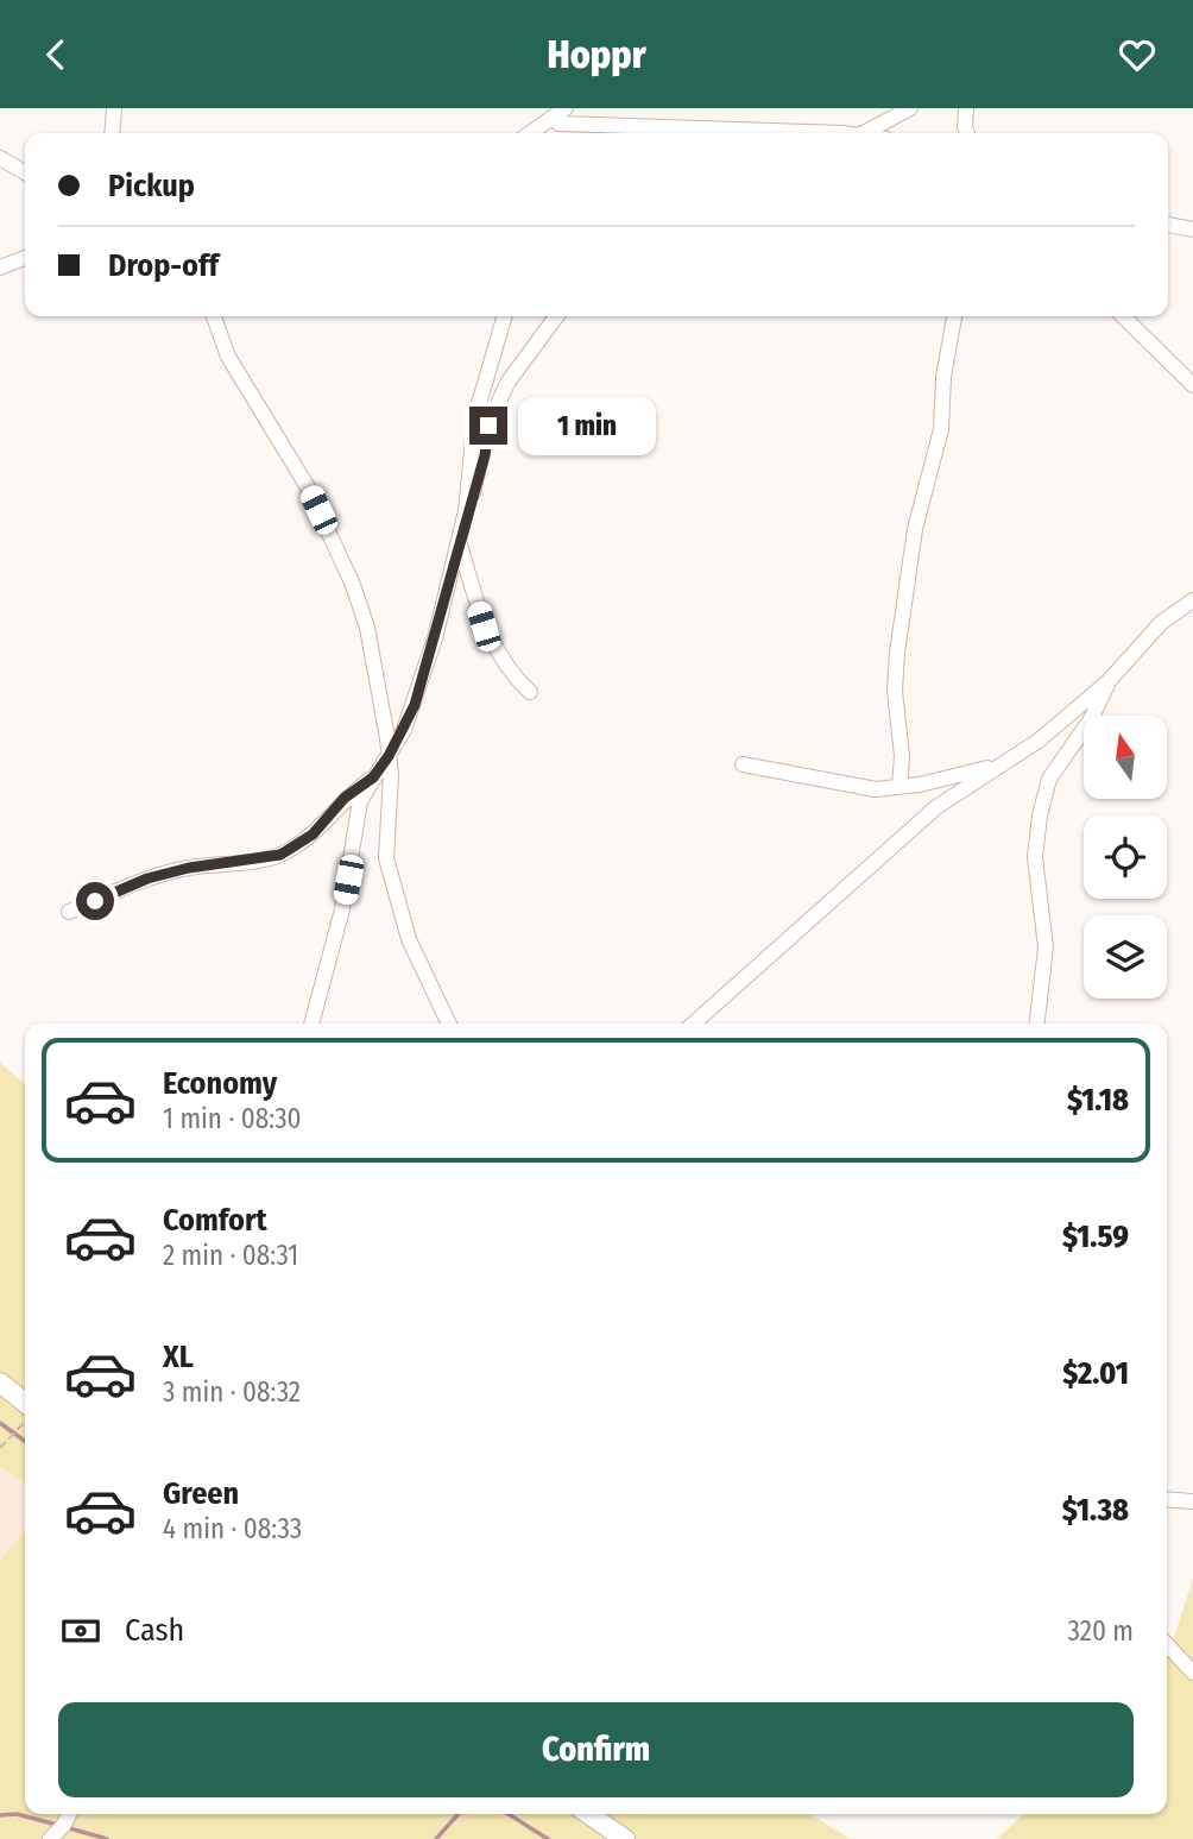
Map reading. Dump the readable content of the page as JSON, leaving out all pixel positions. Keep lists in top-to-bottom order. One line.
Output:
{"north":"top","page":{"header":"Hoppr","banner":["Pickup","Drop-off"],"bubble":"1 min","list":[{"name":"Economy","note":"1 min · 08:30","value":"$1.18"},{"name":"Comfort","note":"2 min · 08:31","value":"$1.59"},{"name":"XL","note":"3 min · 08:32","value":"$2.01"},{"name":"Green","note":"4 min · 08:33","value":"$1.38"}],"pay":["Cash","320 m"],"buttons":"Confirm"}}
